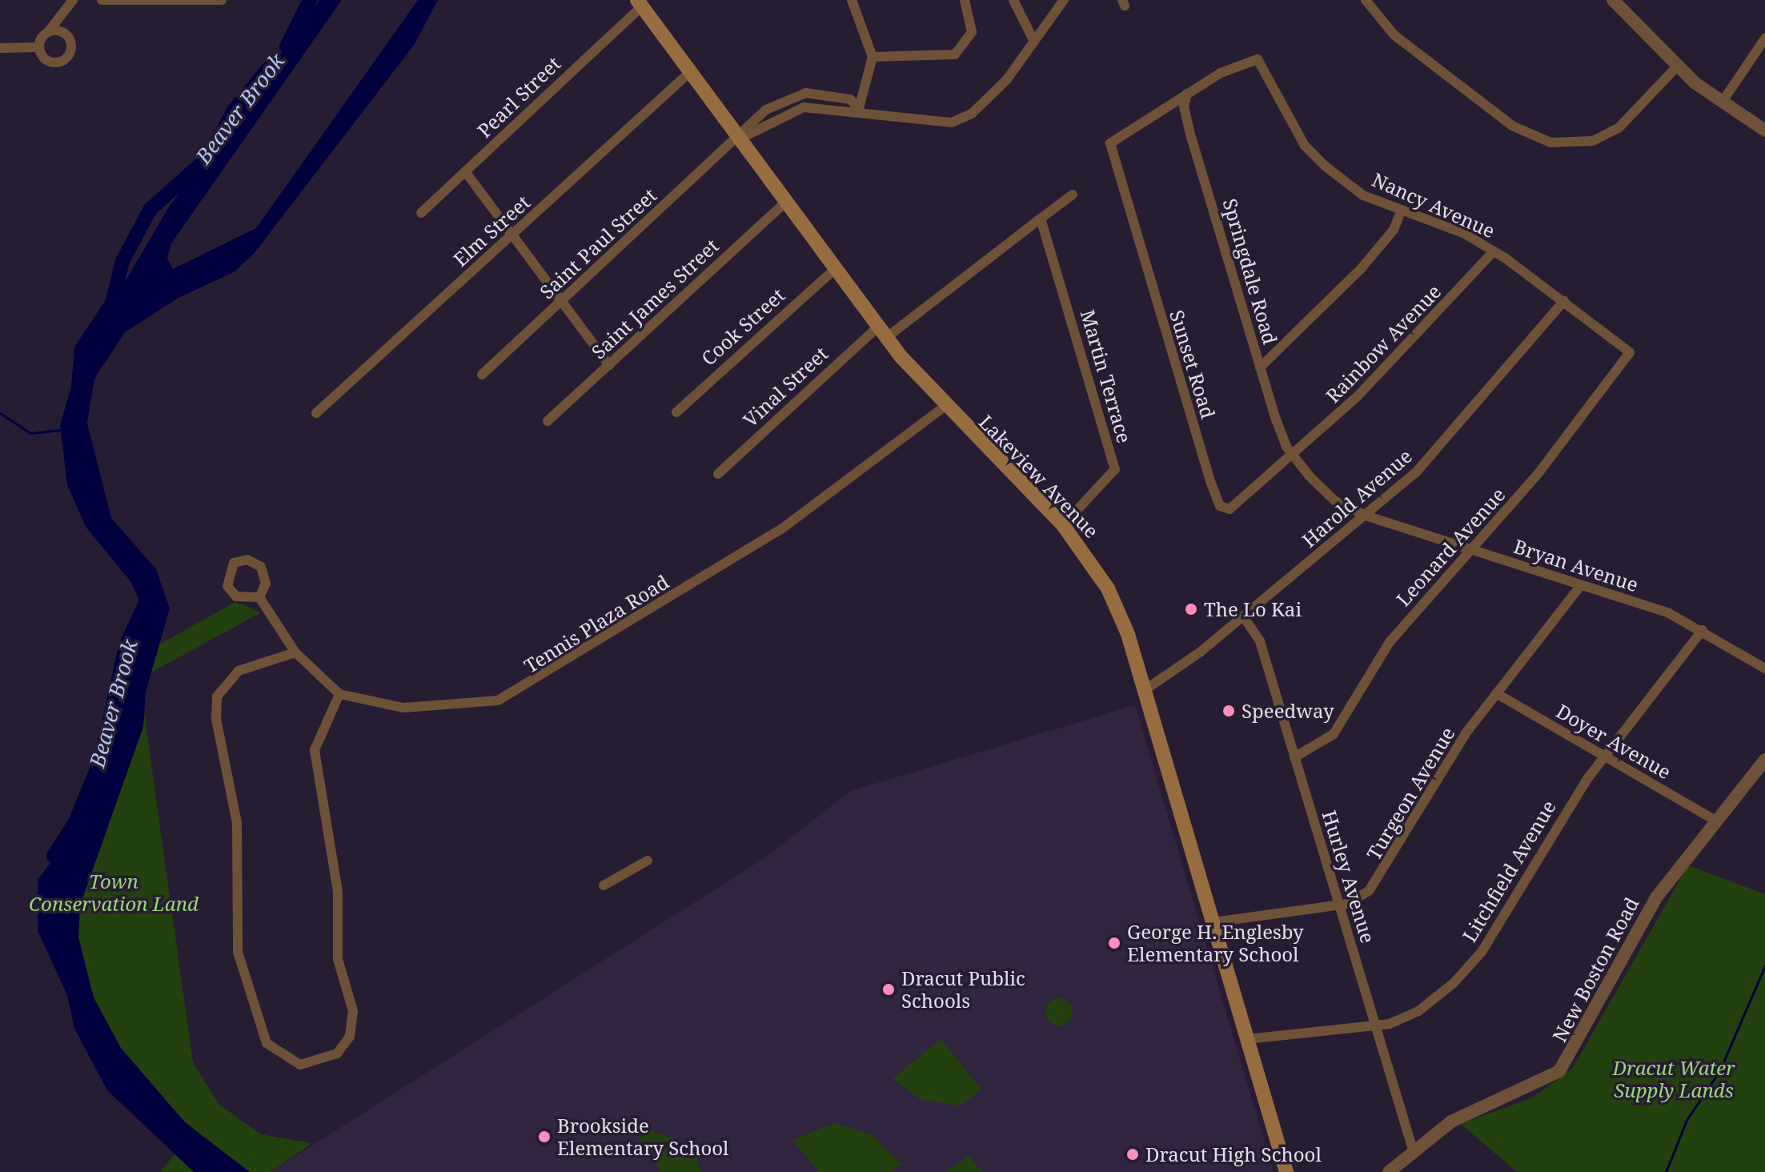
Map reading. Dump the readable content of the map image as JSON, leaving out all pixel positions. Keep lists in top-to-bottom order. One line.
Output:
{"streets":{"main road":["Lakeview Avenue"],"street":["Pearl Street","Nancy Avenue","Elm Street","Saint Paul Street","Springdale Road","Saint James Street","Cook Street","Rainbow Avenue","Sunset Road","Martin Terrace","Vinal Street","Harold Avenue","Leonard Avenue","Bryan Avenue","Tennis Plaza Road","Doyer Avenue","Turgeon Avenue","Litchfield Avenue","Hurley Avenue","New Boston Road"]},"crossings":[["Pearl Street","Lakeview Avenue"],["Nancy Avenue","Springdale Road"],["Nancy Avenue","Rainbow Avenue"],["Nancy Avenue","Sunset Road"],["Nancy Avenue","Harold Avenue"],["Nancy Avenue","Leonard Avenue"],["Elm Street","Lakeview Avenue"],["Saint Paul Street","Lakeview Avenue"],["Springdale Road","Rainbow Avenue"],["Springdale Road","Sunset Road"],["Springdale Road","Bryan Avenue"],["Saint James Street","Lakeview Avenue"],["Cook Street","Lakeview Avenue"],["Rainbow Avenue","Sunset Road"],["Rainbow Avenue","Bryan Avenue"],["Sunset Road","Bryan Avenue"],["Martin Terrace","Lakeview Avenue"],["Vinal Street","Lakeview Avenue"],["Lakeview Avenue","Harold Avenue"],["Lakeview Avenue","Tennis Plaza Road"],["Lakeview Avenue","Turgeon Avenue"],["Lakeview Avenue","Litchfield Avenue"],["Harold Avenue","Bryan Avenue"],["Harold Avenue","Hurley Avenue"],["Leonard Avenue","Bryan Avenue"],["Leonard Avenue","Hurley Avenue"],["Bryan Avenue","Turgeon Avenue"],["Bryan Avenue","Litchfield Avenue"],["Doyer Avenue","Turgeon Avenue"],["Doyer Avenue","Litchfield Avenue"],["Doyer Avenue","New Boston Road"],["Turgeon Avenue","Hurley Avenue"],["Litchfield Avenue","Hurley Avenue"],["Hurley Avenue","New Boston Road"]],"water":["Beaver Brook"],"parks":["Town Conservation Land","Dracut Water Supply Lands"],"places":["The Lo Kai","Speedway","George H. Englesby Elementary School","Dracut Public Schools","Brookside Elementary School","Dracut High School"]}
